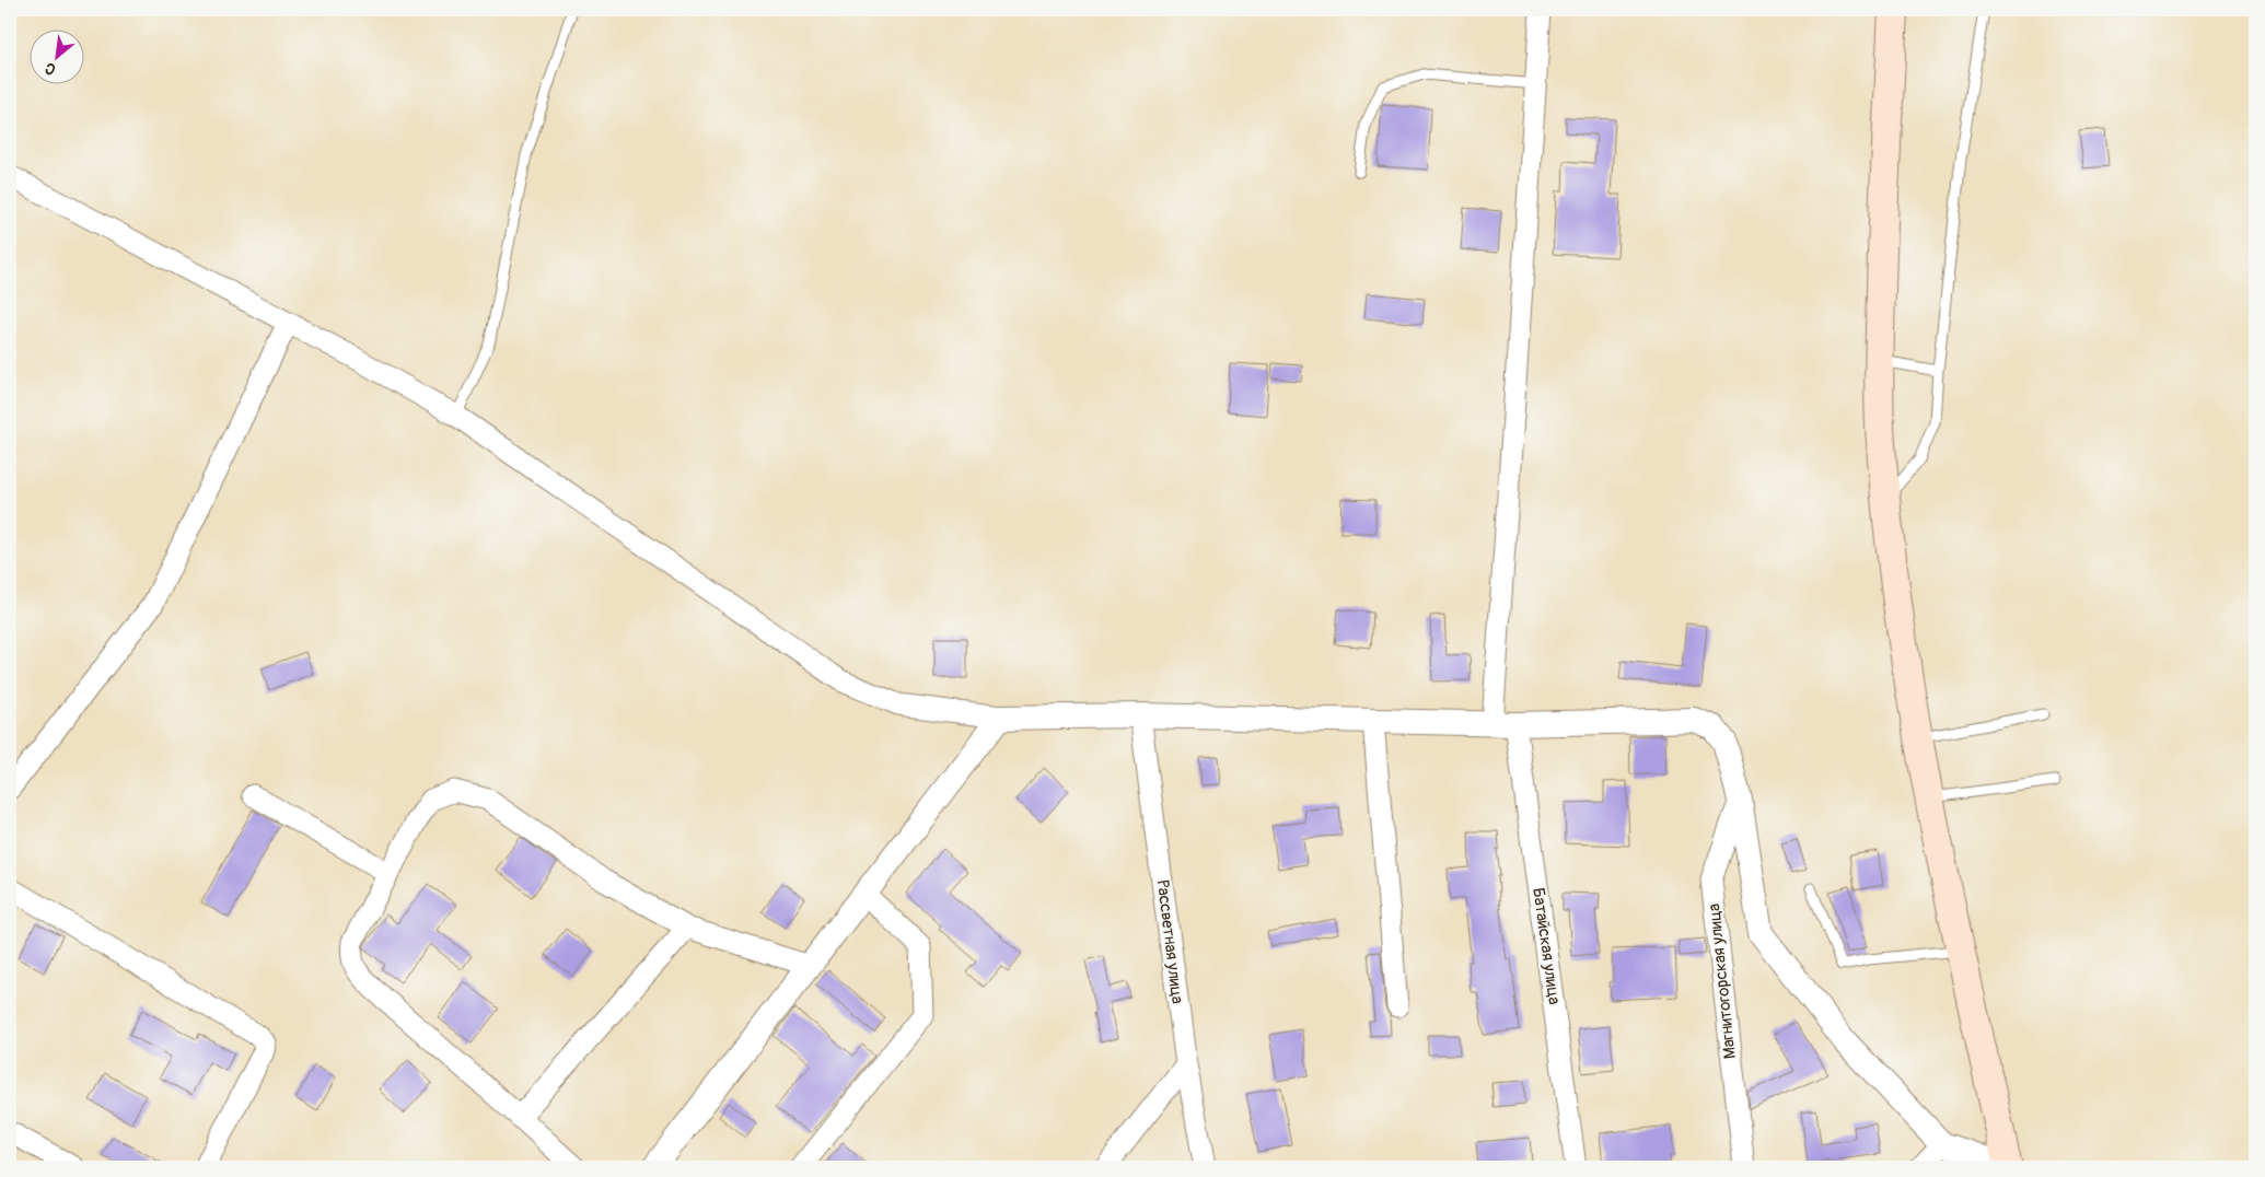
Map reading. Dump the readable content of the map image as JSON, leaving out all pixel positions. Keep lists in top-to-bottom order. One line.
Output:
{"streets":{"street":["Рассветная улица","Батайская улица","Магнитогорская улица"]},"north":"bottom left"}
